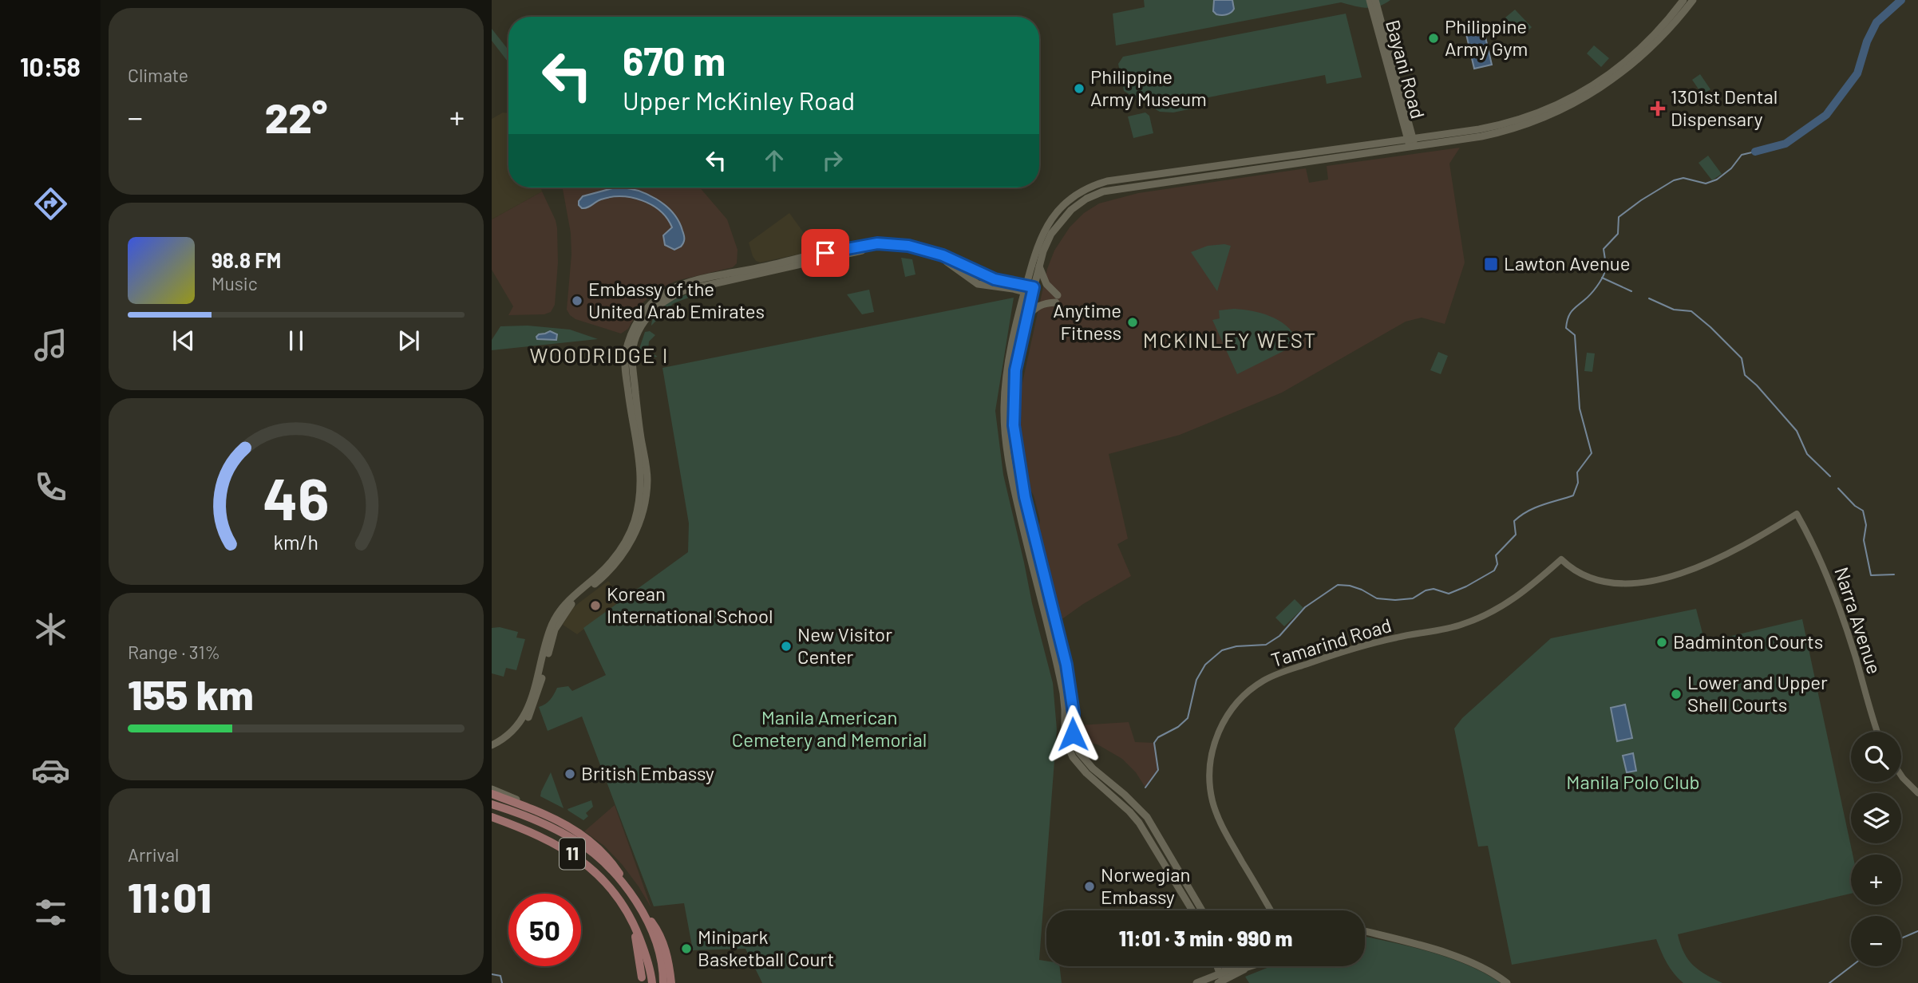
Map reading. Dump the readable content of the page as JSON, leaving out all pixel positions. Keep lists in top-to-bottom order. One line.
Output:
{"streets":{"main road":["Bayani Road","11"],"street":["Narra Avenue","Tamarind Road"]},"crossings":[["Narra Avenue","Tamarind Road"]],"districts":["MCKINLEY WEST","WOODRIDGE I"],"parks":["Manila American Cemetery and Memorial","Manila Polo Club"],"places":{"other":["Philippine Army Gym","Philippine Army Museum","Embassy of the United Arab Emirates","Anytime Fitness","Korean International School","Badminton Courts","New Visitor Center","Lower and Upper Shell Courts","British Embassy","Norwegian Embassy","Minipark Basketball Court"],"health":["1301st Dental Dispensary"],"transit":["Lawton Avenue"]},"page":{"tabs":"10:58","tile":["Climate",["Range · 31%","155 km"],["Arrival","11:01"]],"turn":["670 m","Upper McKinley Road"],"heat":["−","22°","+"],"song":["98.8 FM","Music"],"map_buttons":["+","−"],"limit":"50","trip":"11:01 · 3 min · 990 m","gauge":["46","km/h"]}}
